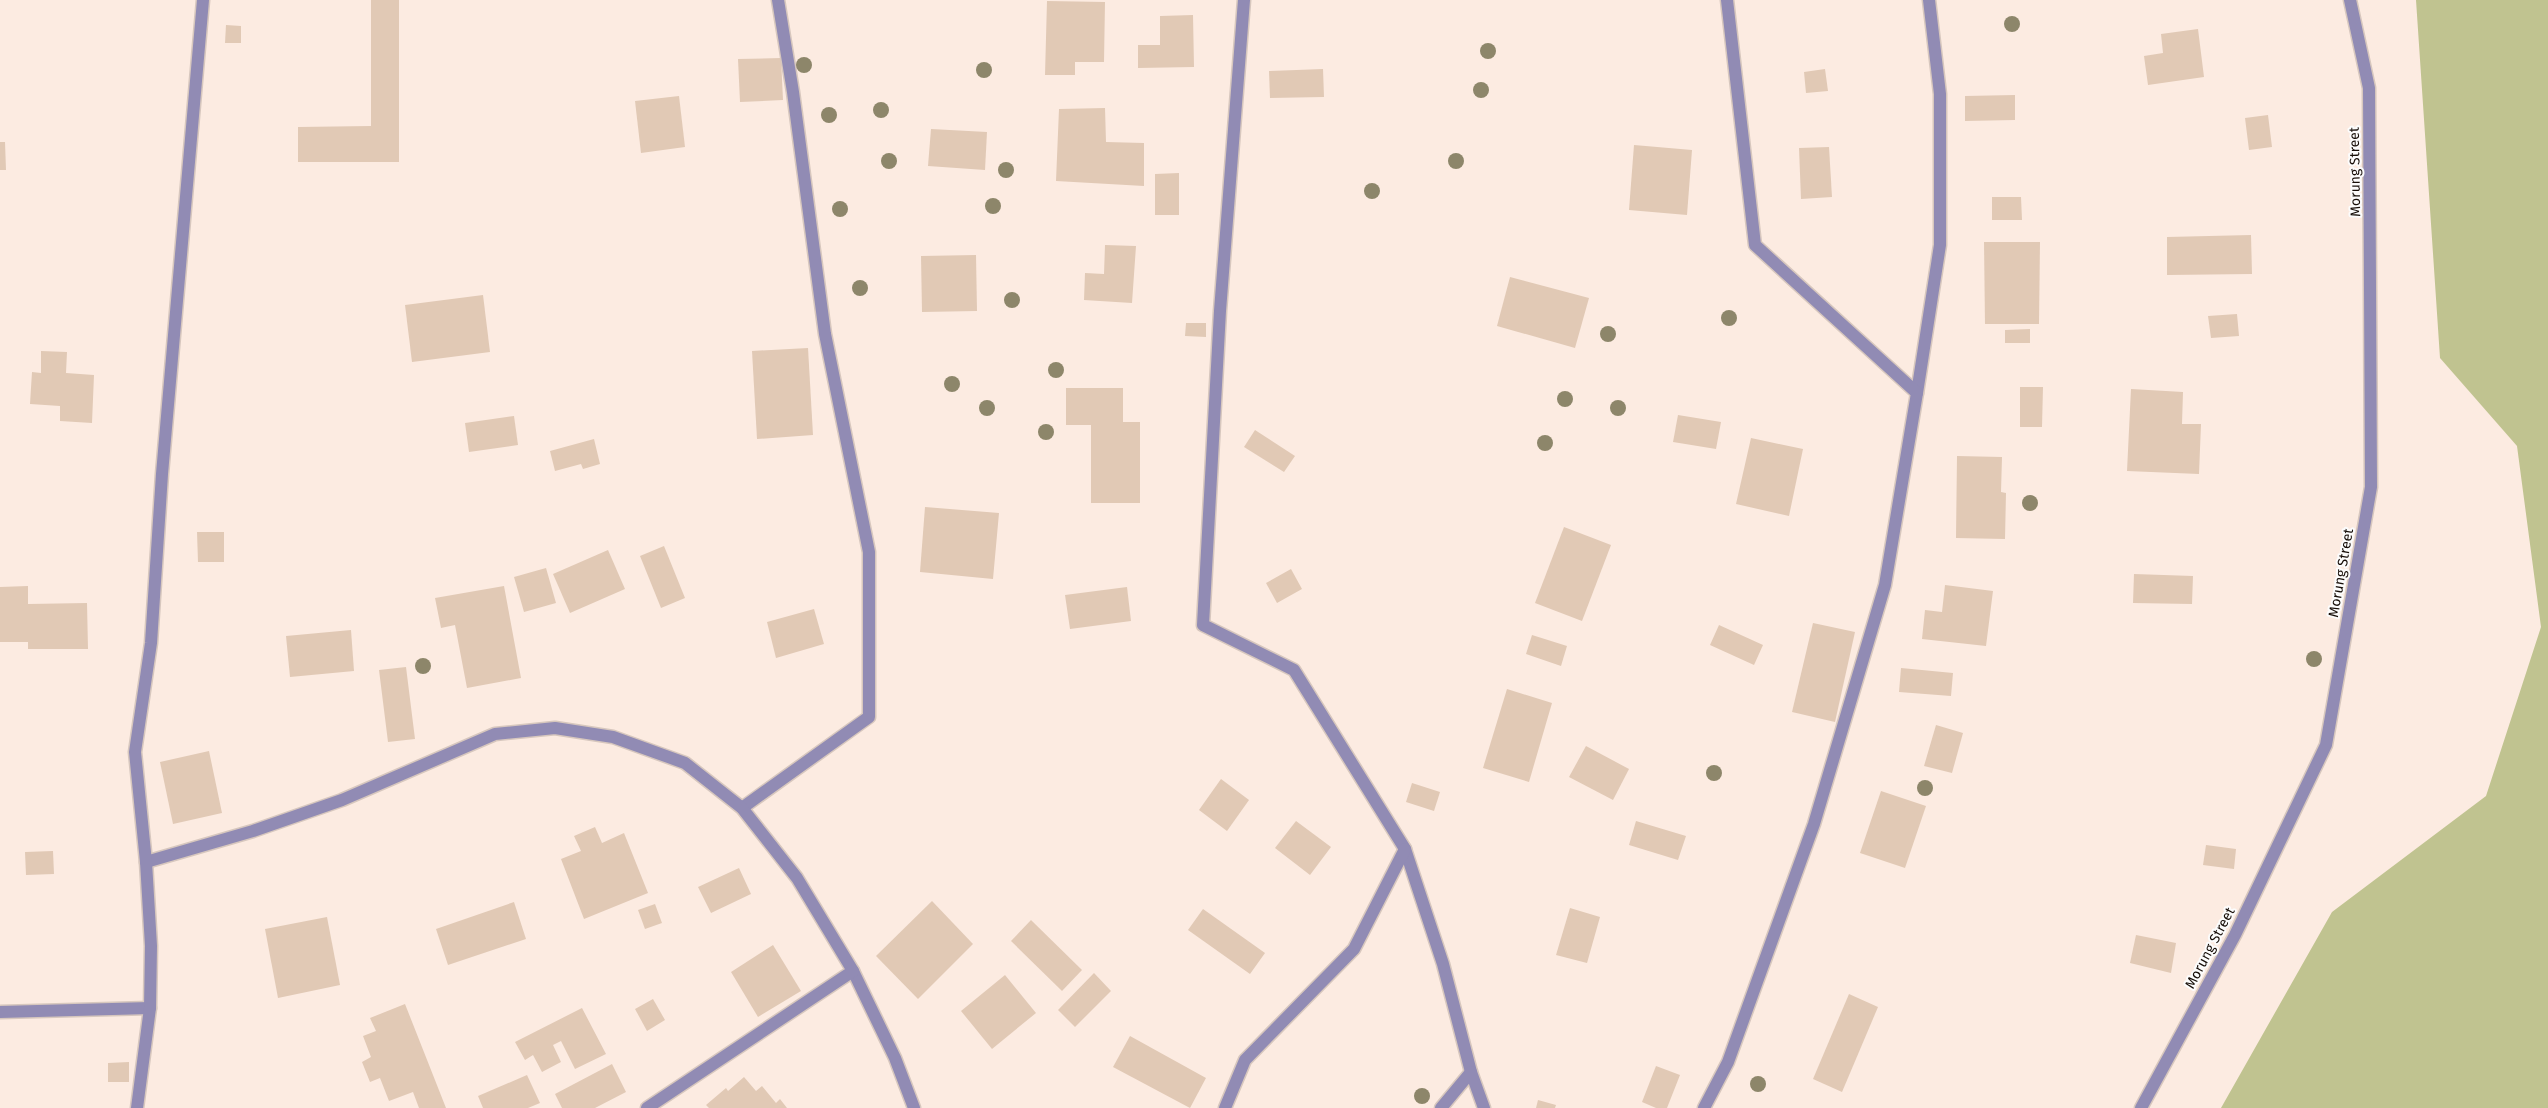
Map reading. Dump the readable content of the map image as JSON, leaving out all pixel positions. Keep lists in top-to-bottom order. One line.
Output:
{"streets":{"street":["Morung Street"]}}
